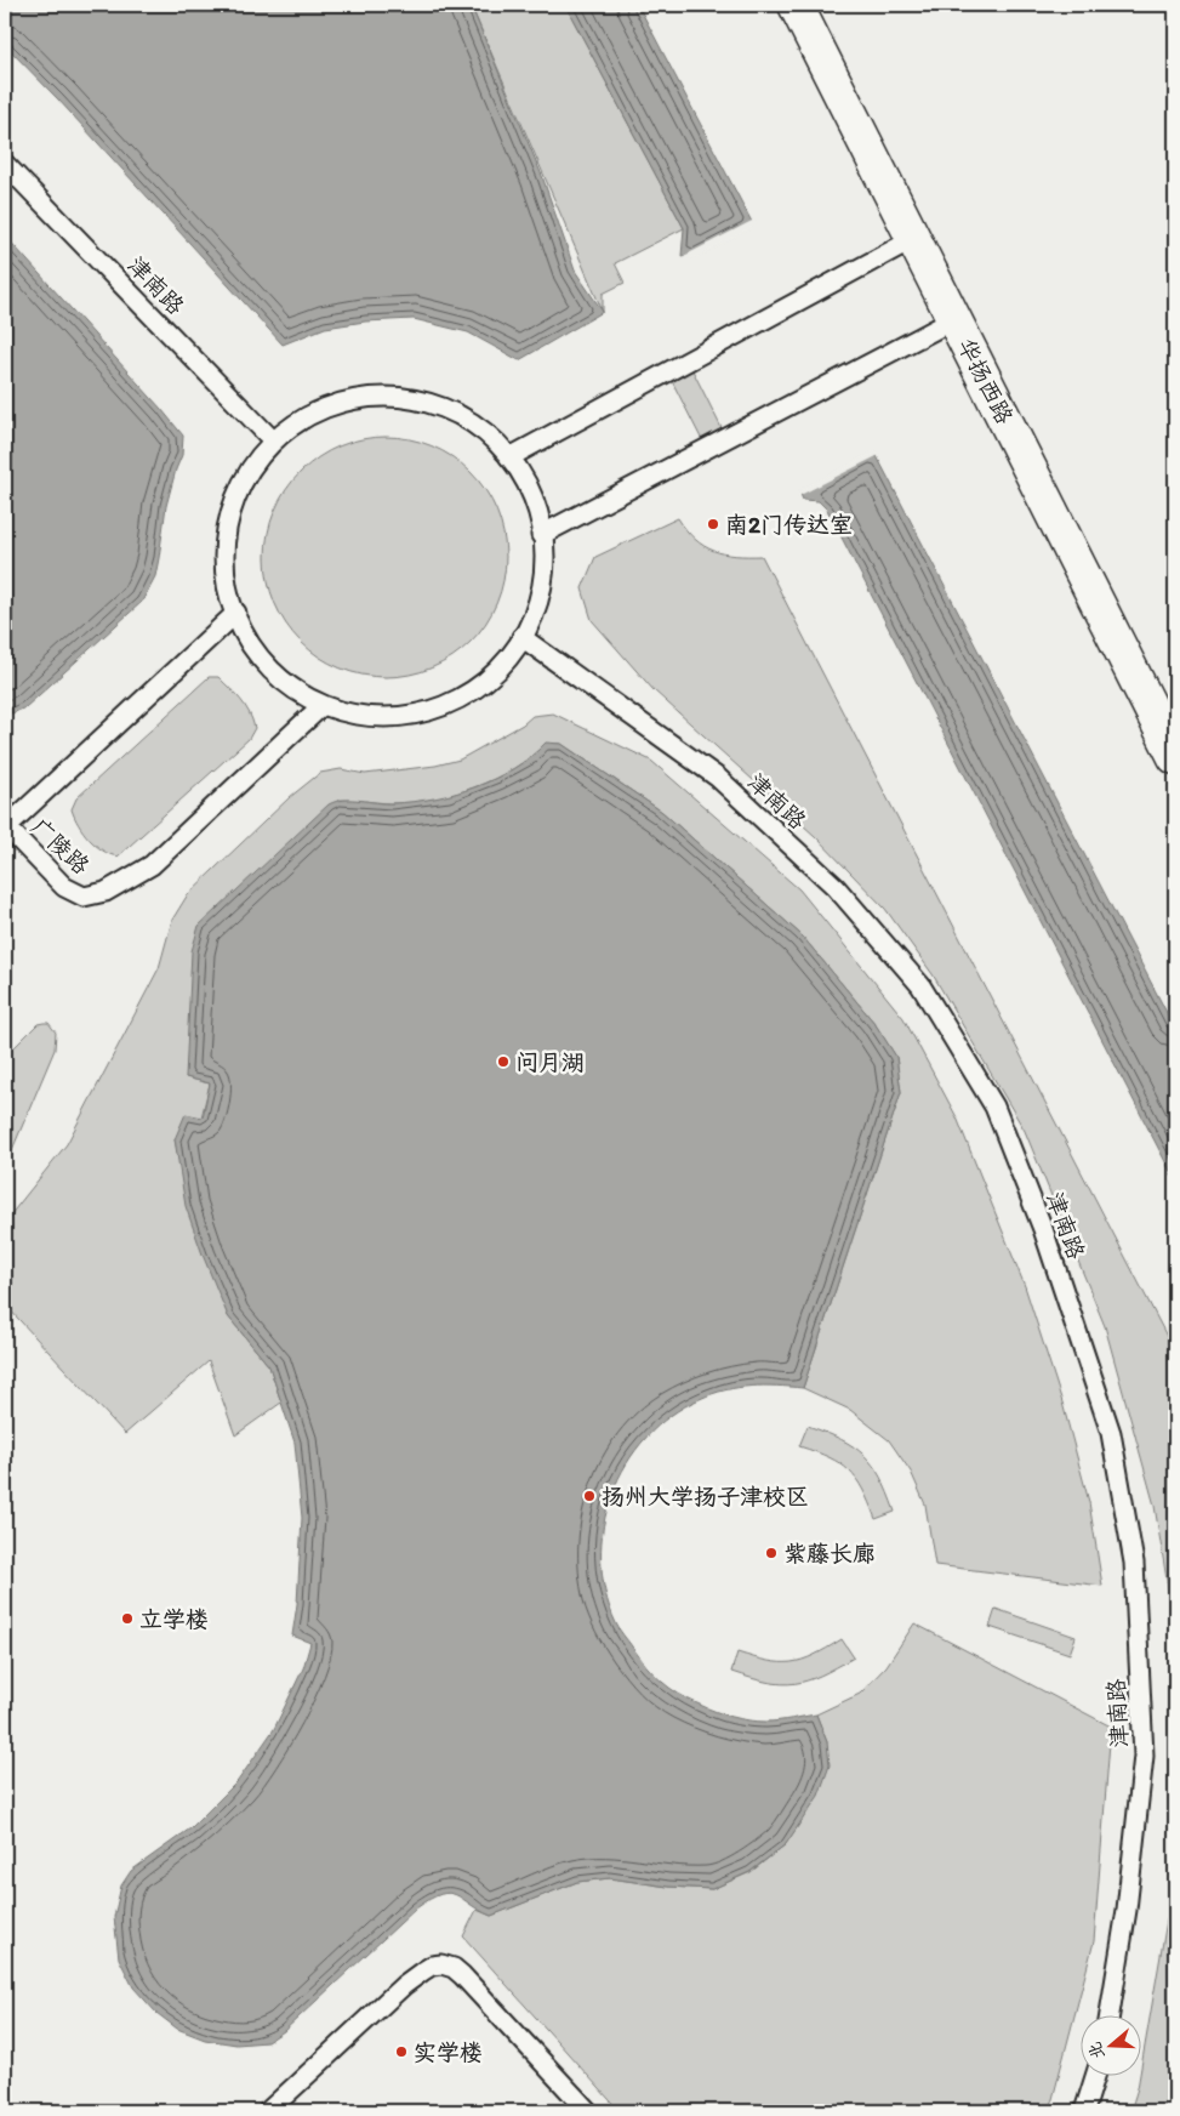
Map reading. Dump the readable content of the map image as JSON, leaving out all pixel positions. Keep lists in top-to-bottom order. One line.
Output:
{"streets":{"main road":["华扬西路"],"lane":["津南路","广陵路"]},"places":["南2门传达室","问月湖","扬州大学扬子津校区","紫藤长廊","立学楼","实学楼"],"north":"left"}
